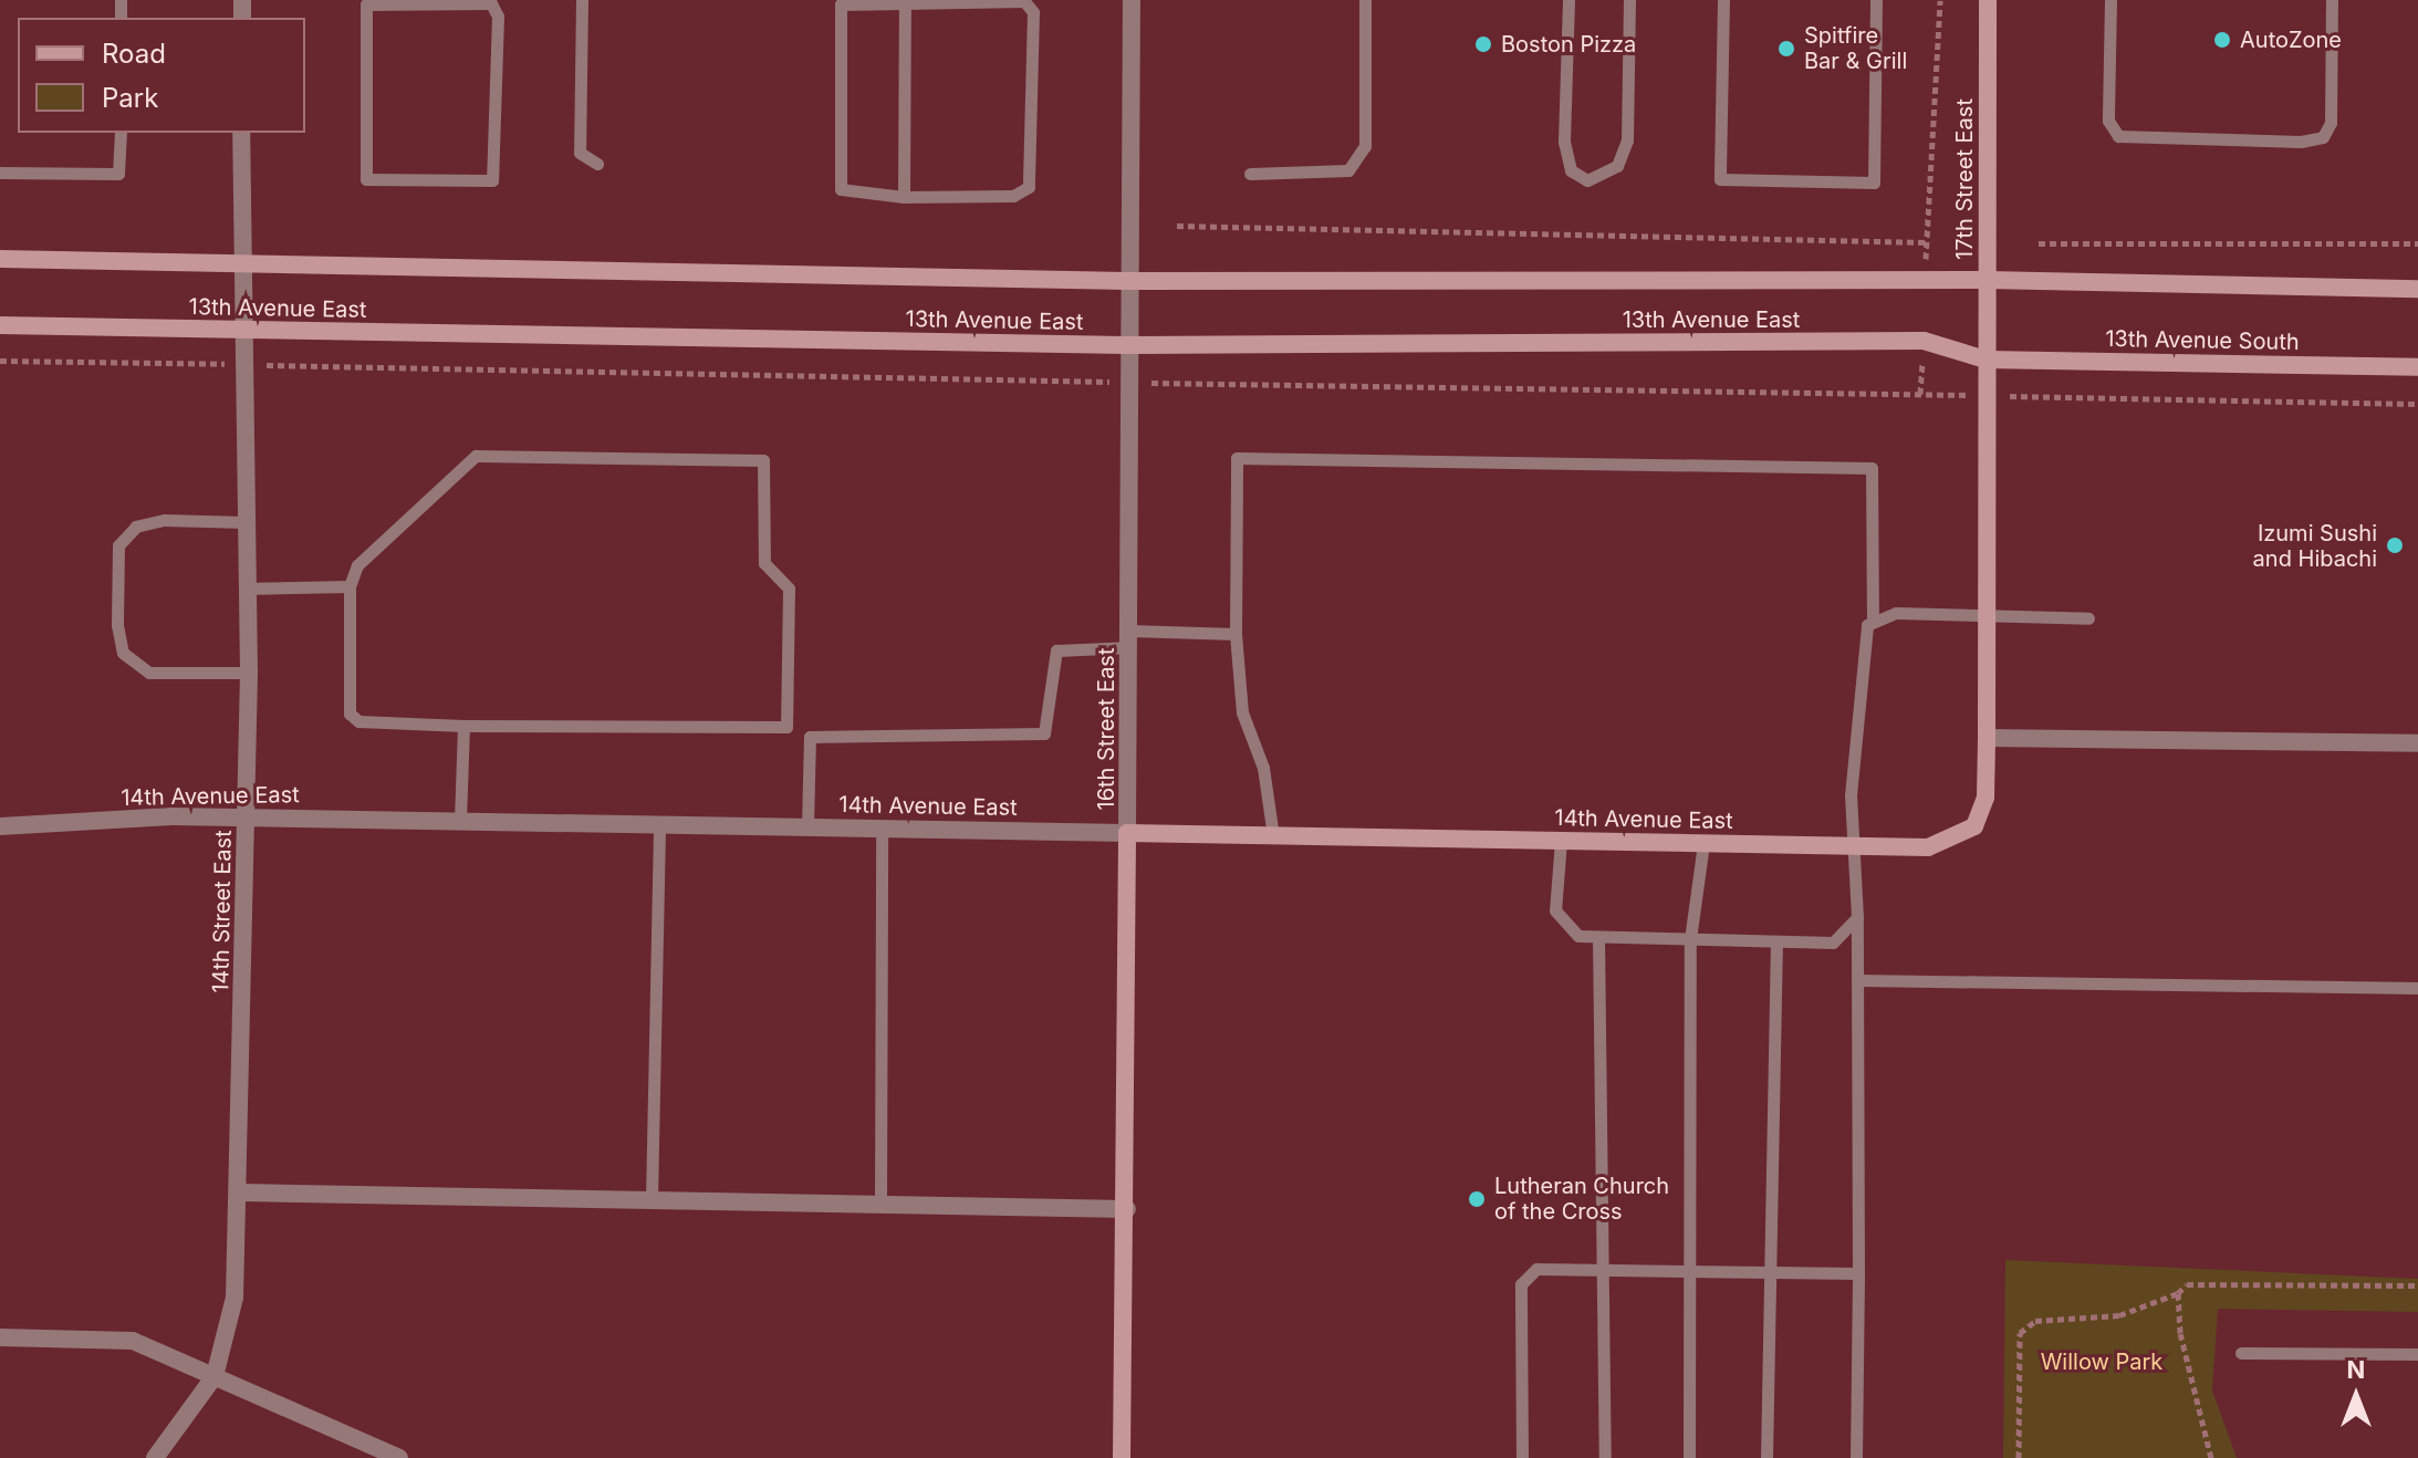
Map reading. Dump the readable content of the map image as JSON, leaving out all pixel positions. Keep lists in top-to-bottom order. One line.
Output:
{"streets":{"main road":["17th Street East","13th Avenue East","13th Avenue South","16th Street East","14th Avenue East"],"street":["14th Street East"]},"crossings":[["17th Street East","13th Avenue East"],["17th Street East","13th Avenue South"],["17th Street East","14th Avenue East"],["13th Avenue East","13th Avenue South"],["13th Avenue East","16th Street East"],["13th Avenue East","14th Street East"],["16th Street East","14th Avenue East"],["14th Avenue East","14th Street East"]],"parks":["Willow Park"],"places":["AutoZone","Boston Pizza","Spitfire Bar & Grill","Izumi Sushi and Hibachi","Lutheran Church of the Cross"],"legend":["Road","Park"],"north":"top"}
